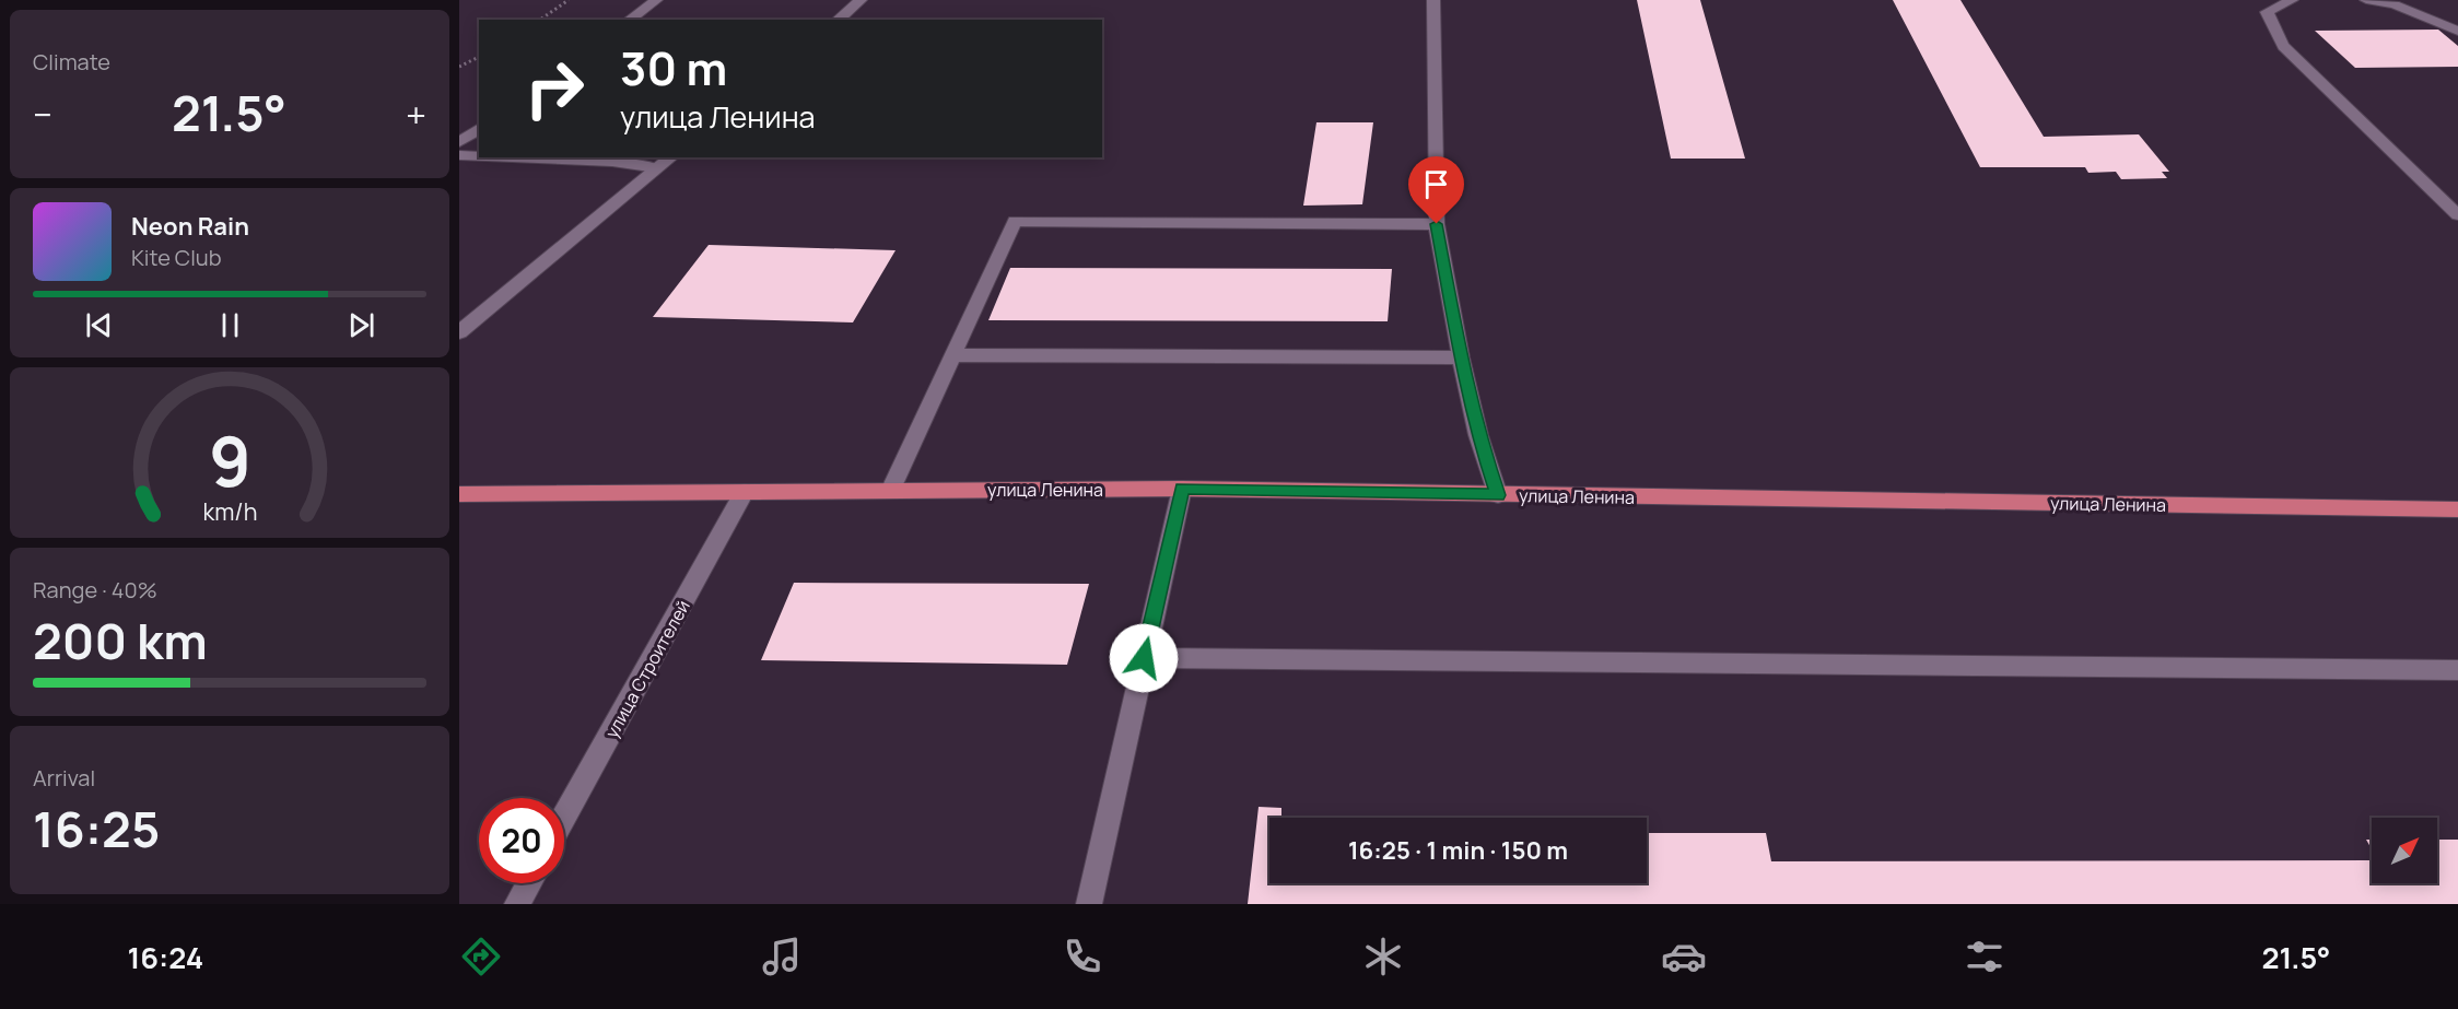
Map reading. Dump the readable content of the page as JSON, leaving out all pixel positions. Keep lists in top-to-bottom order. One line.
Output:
{"streets":{"main road":["улица Ленина"],"street":["улица Строителей"]},"crossings":[["улица Ленина","улица Строителей"]],"north":"top right","page":{"tile":["Climate",["Range · 40%","200 km"],["Arrival","16:25"]],"turn":["30 m","улица Ленина"],"heat":["−","21.5°","+"],"song":["Neon Rain","Kite Club"],"limit":"20","trip":"16:25 · 1 min · 150 m","tabs":["16:24","21.5°"],"gauge":["9","km/h"]}}
